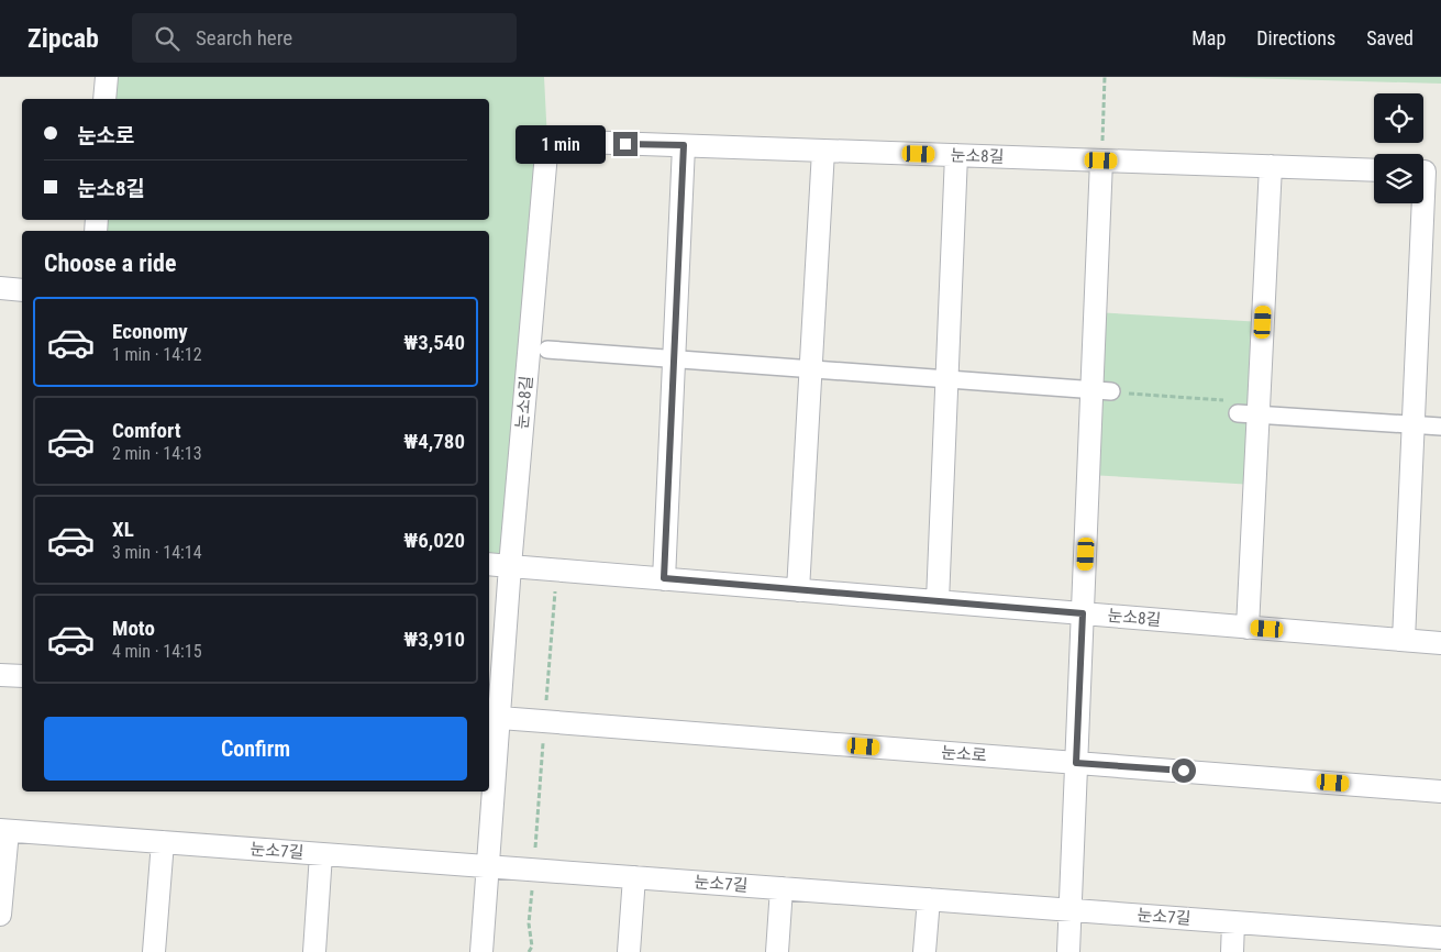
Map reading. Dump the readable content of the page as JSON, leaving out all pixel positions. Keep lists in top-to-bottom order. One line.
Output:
{"streets":{"street":["눈소8길","눈소로","눈소7길"]},"page":{"header":"Zipcab","search":"Search here","nav":["Map","Directions","Saved"],"banner":["눈소로","눈소8길"],"bubble":"1 min","heading":"Choose a ride","list":[{"name":"Economy","note":"1 min · 14:12","value":"₩3,540"},{"name":"Comfort","note":"2 min · 14:13","value":"₩4,780"},{"name":"XL","note":"3 min · 14:14","value":"₩6,020"},{"name":"Moto","note":"4 min · 14:15","value":"₩3,910"}],"buttons":"Confirm"}}
